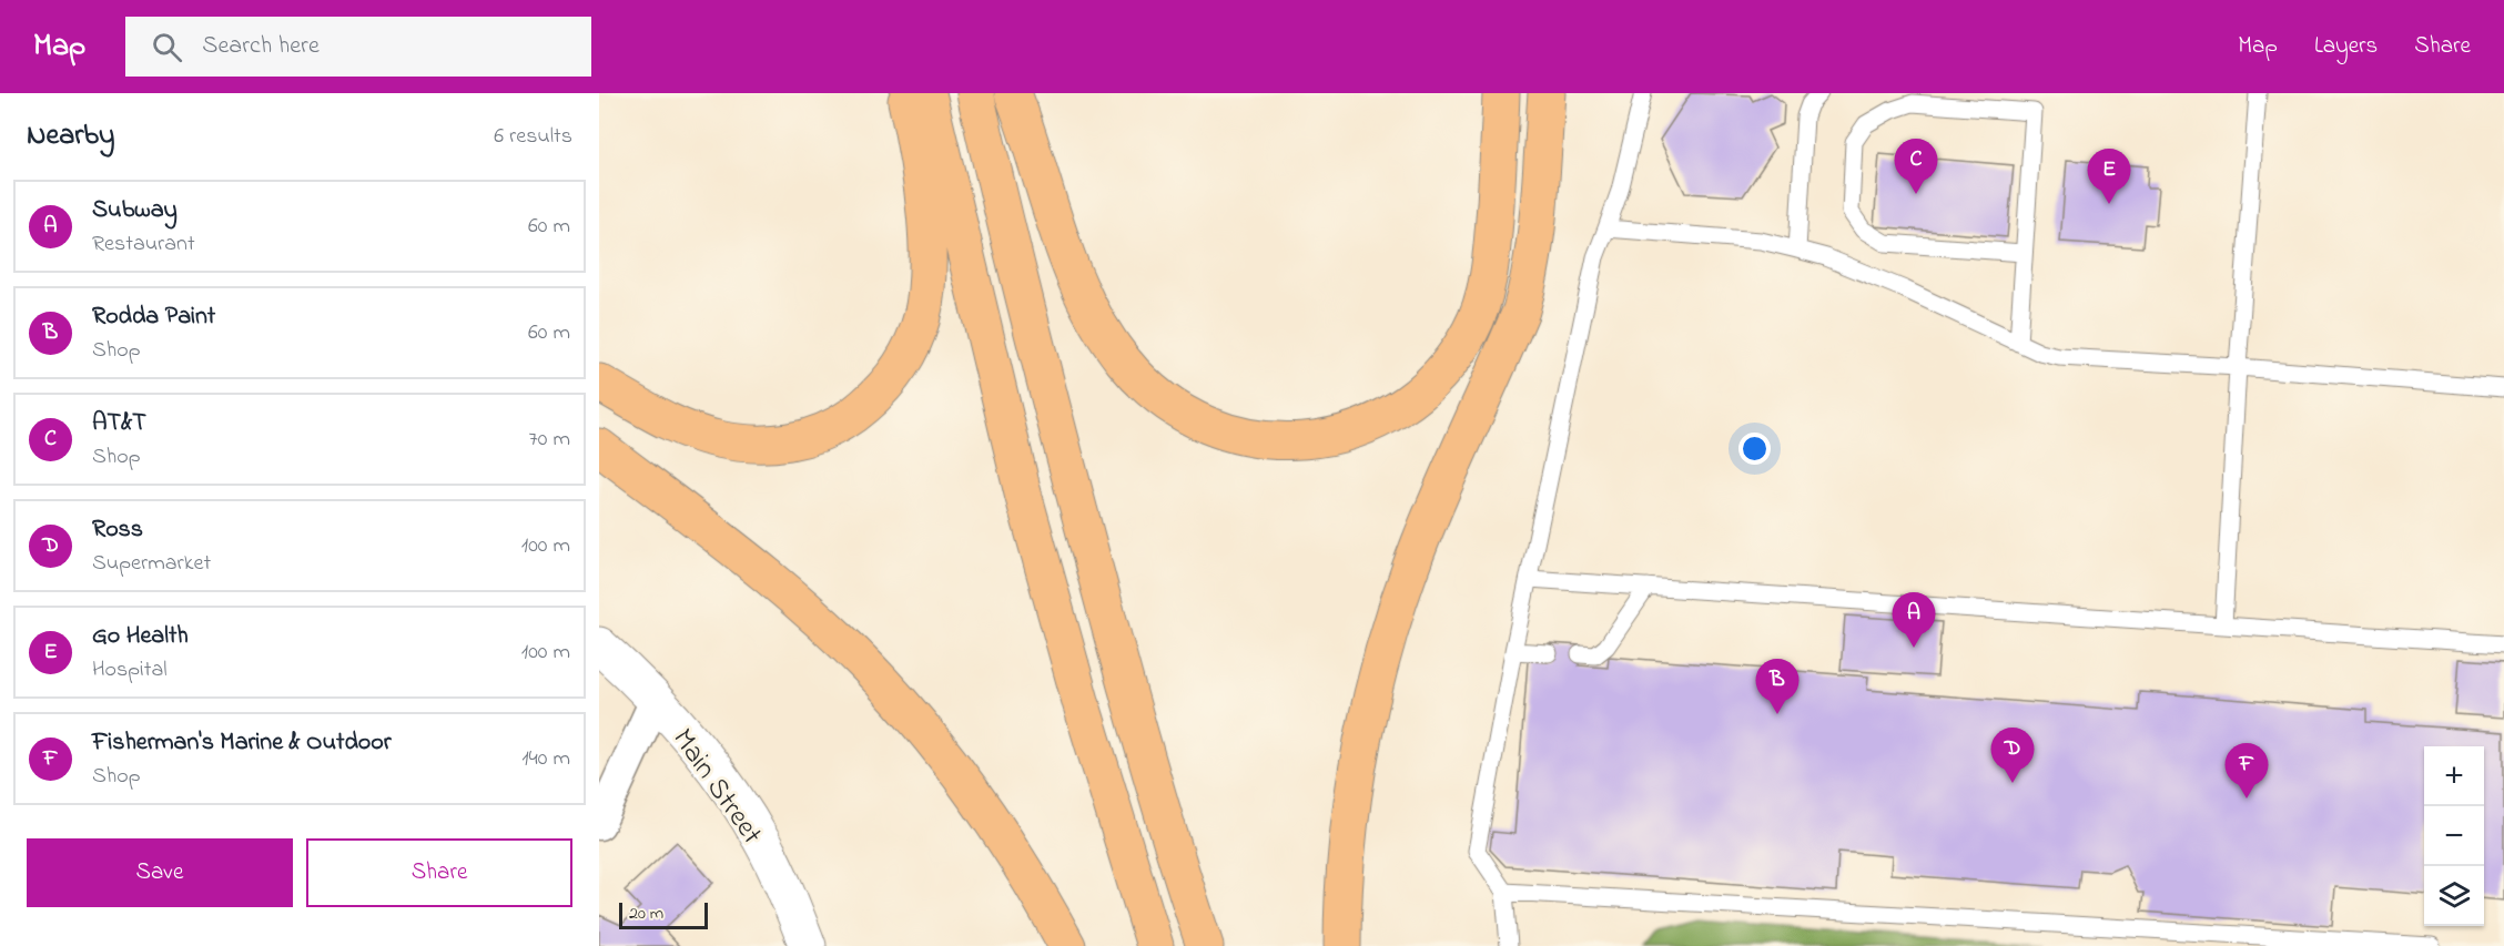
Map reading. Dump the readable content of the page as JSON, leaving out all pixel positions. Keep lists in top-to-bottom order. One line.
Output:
{"streets":{"street":["Main Street"]},"scale_bar":"20 m","page":{"header":"Map","search":"Search here","nav":["Map","Layers","Share"],"heading":["Nearby","6 results"],"pins":["C","E","A","B","D","F"],"list":[{"mark":"A","name":"Subway","note":"Restaurant","value":"60 m"},{"mark":"B","name":"Rodda Paint","note":"Shop","value":"60 m"},{"mark":"C","name":"AT&T","note":"Shop","value":"70 m"},{"mark":"D","name":"Ross","note":"Supermarket","value":"100 m"},{"mark":"E","name":"Go Health","note":"Hospital","value":"100 m"},{"mark":"F","name":"Fisherman's Marine & Outdoor","note":"Shop","value":"140 m"}],"map_buttons":["+","−"],"buttons":["Save","Share"],"scale":"20 m"}}
